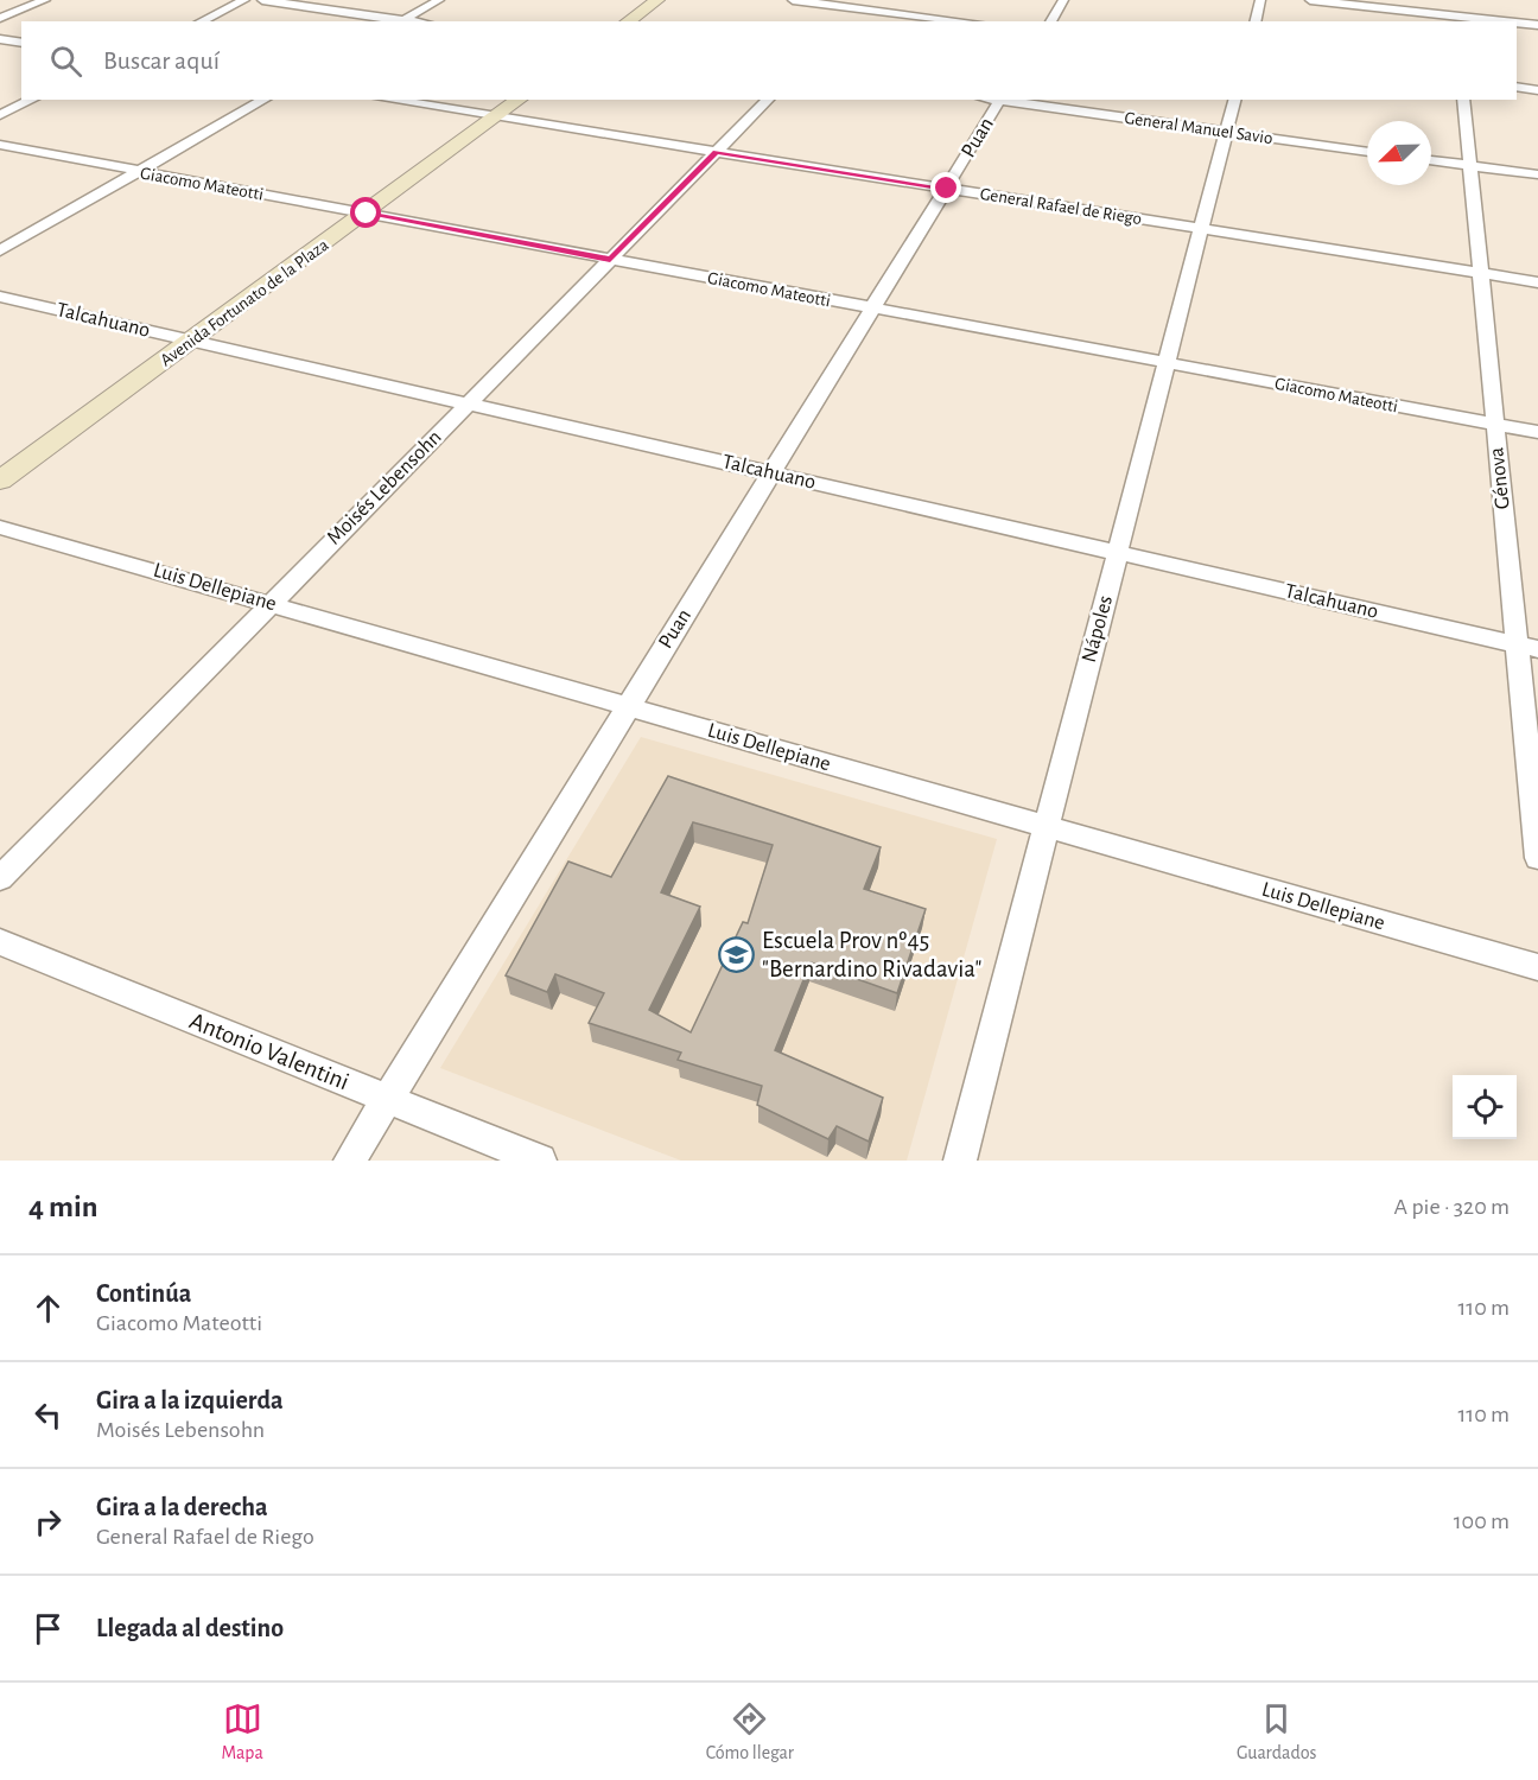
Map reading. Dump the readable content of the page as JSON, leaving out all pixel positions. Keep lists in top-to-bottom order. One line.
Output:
{"streets":{"main road":["Avenida Fortunato de la Plaza"],"street":["General Manuel Savio","Puan","Giacomo Mateotti","General Rafael de Riego","Talcahuano","Génova","Moisés Lebensohn","Luis Dellepiane","Nápoles","Antonio Valentini"]},"crossings":[["General Manuel Savio","Nápoles"],["Puan","Giacomo Mateotti"],["Puan","General Rafael de Riego"],["Puan","Talcahuano"],["Puan","Luis Dellepiane"],["Puan","Antonio Valentini"],["Giacomo Mateotti","Avenida Fortunato de la Plaza"],["Giacomo Mateotti","Génova"],["Giacomo Mateotti","Moisés Lebensohn"],["Giacomo Mateotti","Nápoles"],["General Rafael de Riego","Avenida Fortunato de la Plaza"],["General Rafael de Riego","Génova"],["General Rafael de Riego","Moisés Lebensohn"],["General Rafael de Riego","Nápoles"],["Avenida Fortunato de la Plaza","Talcahuano"],["Talcahuano","Génova"],["Talcahuano","Moisés Lebensohn"],["Talcahuano","Nápoles"],["Moisés Lebensohn","Luis Dellepiane"],["Luis Dellepiane","Nápoles"]],"places":{"school or university":["Escuela Prov nº45 \"Bernardino Rivadavia\""]},"north":"bottom left","page":{"search":"Buscar aquí","heading":["4 min","A pie · 320 m"],"list":[["Continúa","Giacomo Mateotti","110 m"],["Gira a la izquierda","Moisés Lebensohn","110 m"],["Gira a la derecha","General Rafael de Riego","100 m"],"Llegada al destino"],"nav":["Mapa","Cómo llegar","Guardados"]}}
